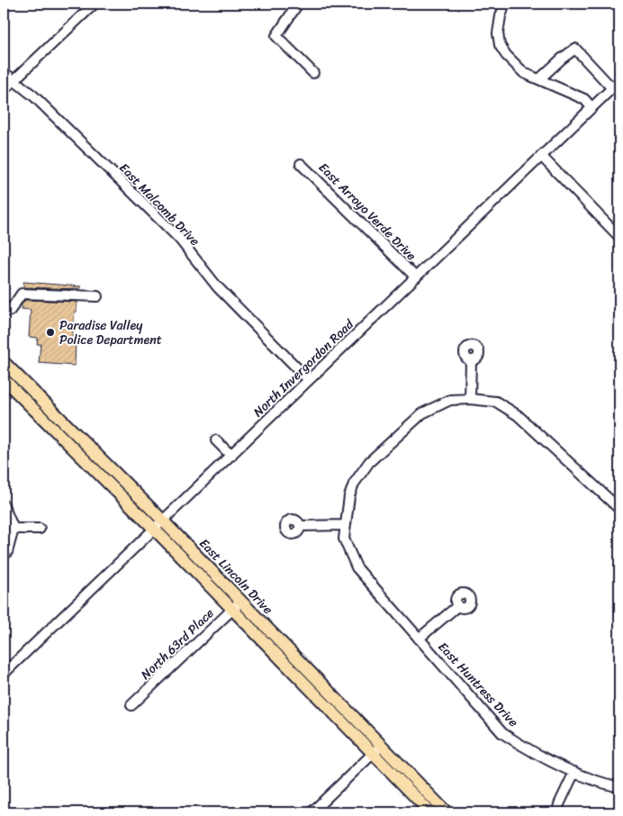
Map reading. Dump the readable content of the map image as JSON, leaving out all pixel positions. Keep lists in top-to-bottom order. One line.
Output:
{"streets":{"main road":["East Lincoln Drive"],"street":["East Malcomb Drive","East Arroyo Verde Drive","North Invergordon Road","North 63rd Place","East Huntress Drive"]},"crossings":[["East Malcomb Drive","North Invergordon Road"],["East Arroyo Verde Drive","North Invergordon Road"],["North Invergordon Road","East Lincoln Drive"],["East Lincoln Drive","North 63rd Place"]],"places":["Paradise Valley Police Department"]}
